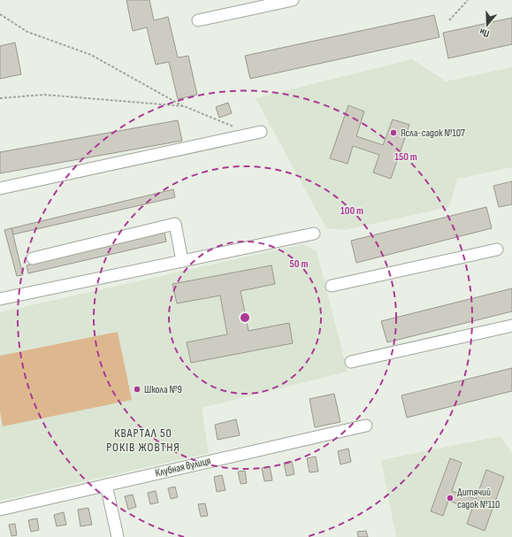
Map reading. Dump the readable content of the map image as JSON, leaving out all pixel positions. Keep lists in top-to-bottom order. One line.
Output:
{"streets":{"street":["Клубная вулиця"]},"districts":["КВАРТАЛ 50 РОКІВ ЖОВТНЯ"],"places":["Ясла-садок №107","Школа №9","Дитячий садок №110"],"north":"bottom","rings":["150 m","100 m","50 m"]}
